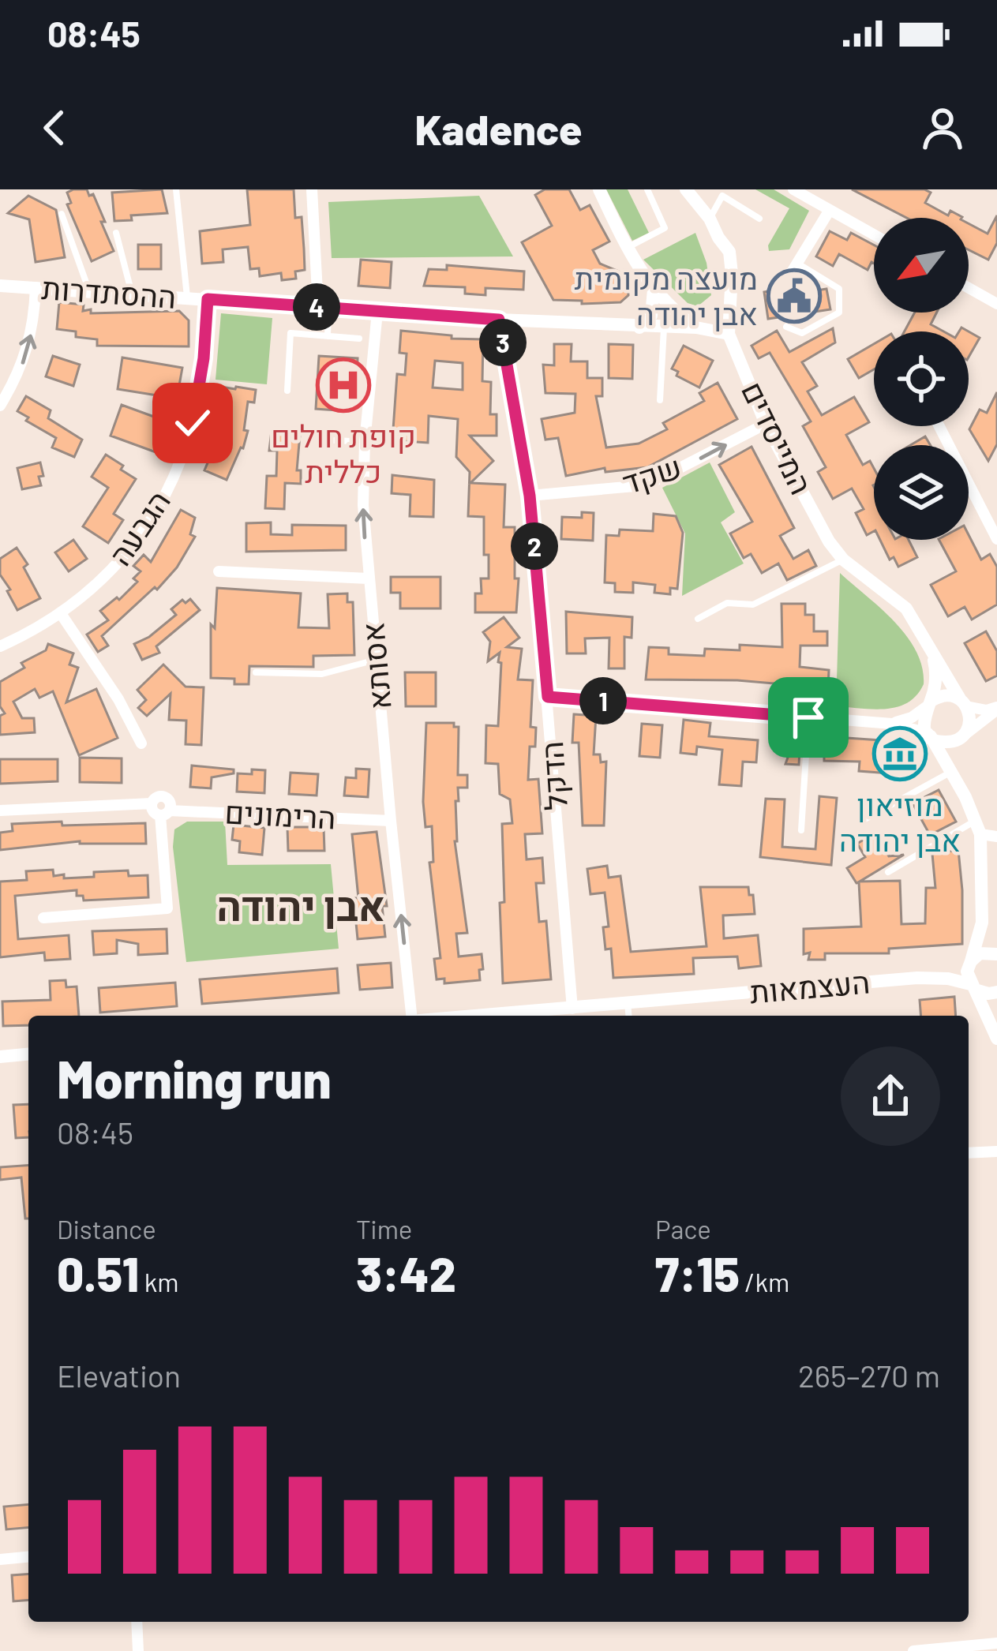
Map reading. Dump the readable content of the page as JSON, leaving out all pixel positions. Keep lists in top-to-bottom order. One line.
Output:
{"streets":{"street":["ההסתדרות","המייסדים","שקד","הגבעה","אסותא","הדקל","הרימונים","העצמאות"]},"crossings":[["ההסתדרות","המייסדים"],["ההסתדרות","הגבעה"],["ההסתדרות","אסותא"],["ההסתדרות","הדקל"],["המייסדים","שקד"],["שקד","הדקל"],["אסותא","הרימונים"],["הדקל","העצמאות"]],"one_way":["שקד","אסותא"],"districts":["אבן יהודה"],"places":{"public building":["מועצה מקומית אבן יהודה"],"hospital":["קופת חולים כללית"],"museum":["מוזיאון אבן יהודה"]},"north":"bottom left","page":{"status":"08:45","header":"Kadence","pins":["4","3","2","1"],"heading":["Morning run","08:45"],"stats":[["Distance","0.51 km"],["Time","3:42"],["Pace","7:15 /km"]],"chart":["Elevation","265–270 m"]}}
